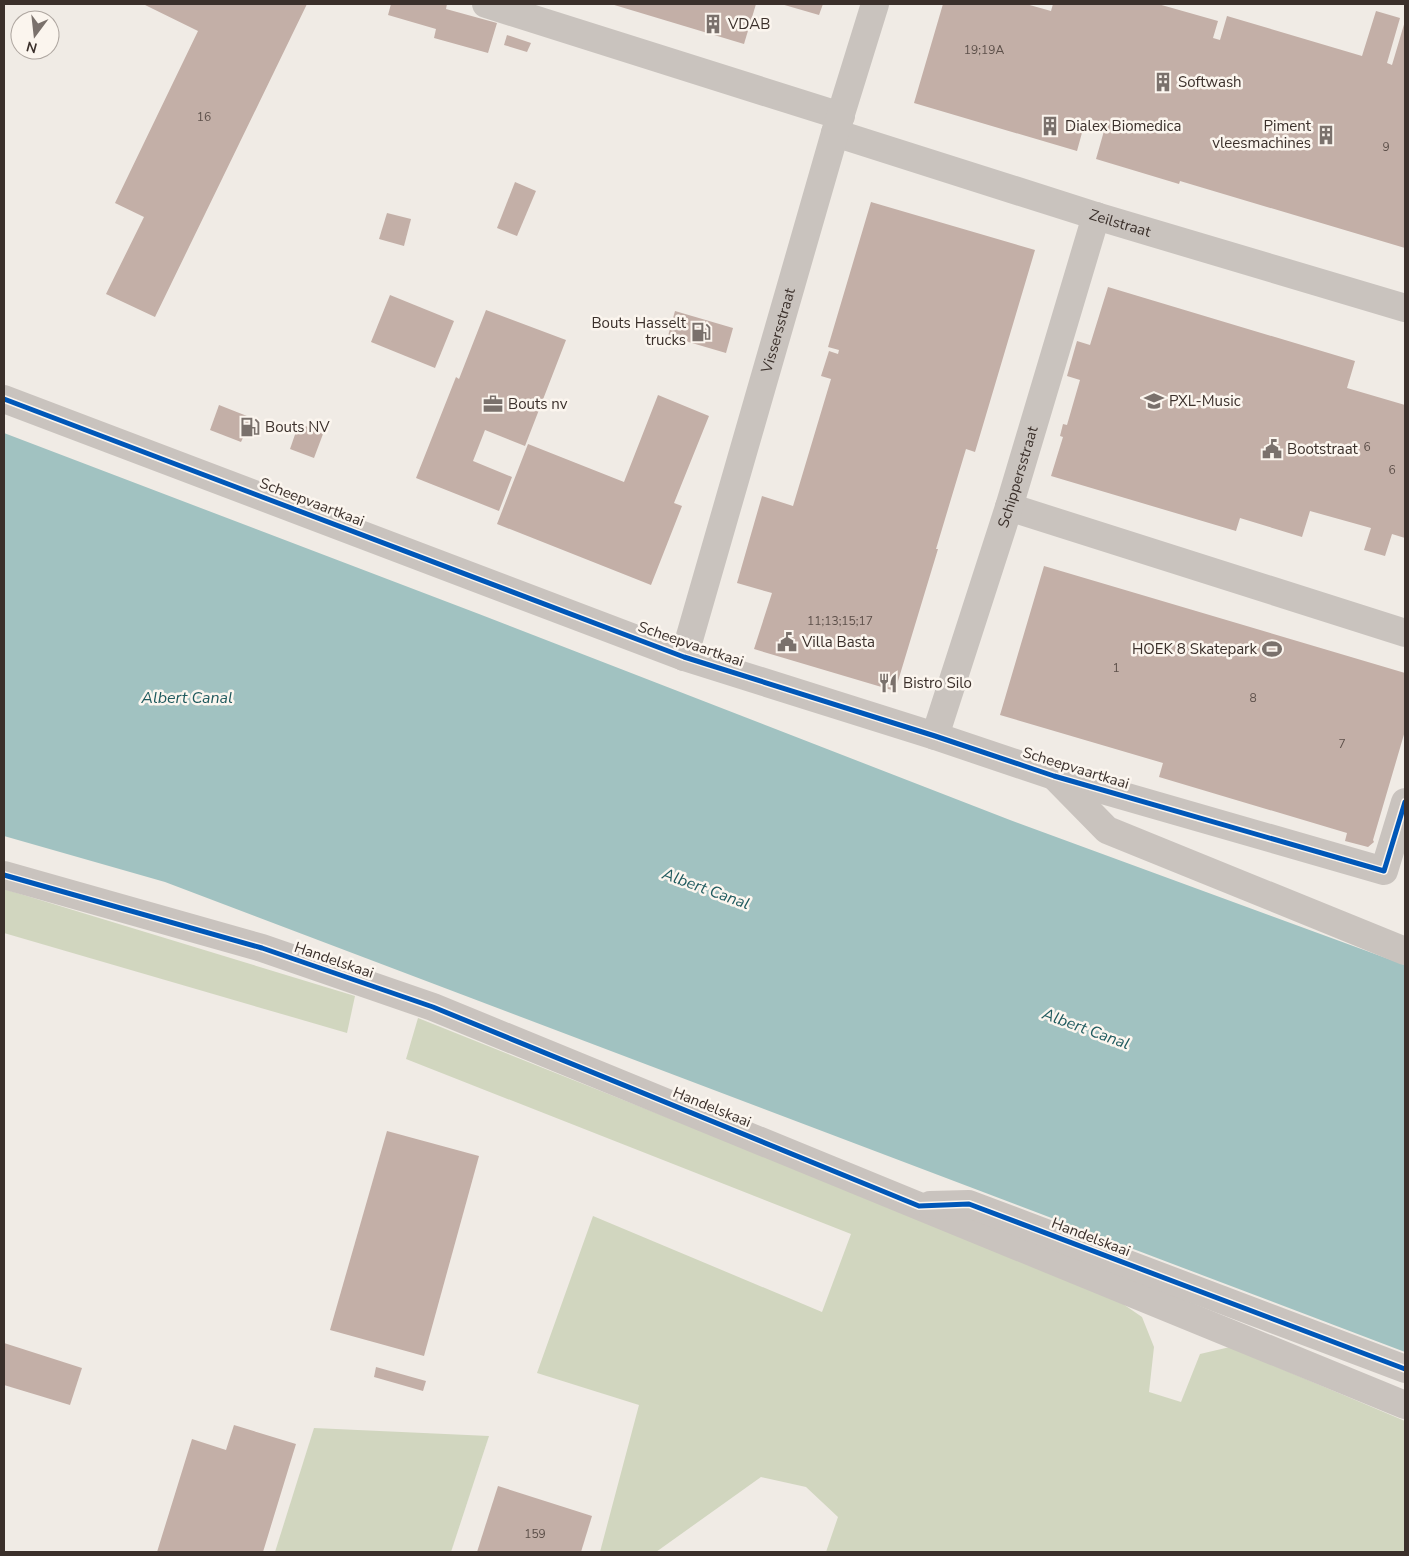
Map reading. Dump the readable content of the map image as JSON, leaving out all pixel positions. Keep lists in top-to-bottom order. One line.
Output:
{"streets":{"street":["Zeilstraat","Vissersstraat","Schippersstraat","Scheepvaartkaai","Handelskaai"]},"crossings":[["Zeilstraat","Vissersstraat"],["Zeilstraat","Schippersstraat"],["Vissersstraat","Scheepvaartkaai"],["Schippersstraat","Scheepvaartkaai"]],"water":["Albert Canal"],"places":{"building":["VDAB","Softwash","Dialex Biomedica","Piment vleesmachines"],"fuel station":["Bouts Hasselt trucks","Bouts NV"],"school or university":["PXL-Music"],"office":["Bouts nv"],"public building":["Bootstraat","Villa Basta"],"sports":["HOEK 8 Skatepark"],"restaurant":["Bistro Silo"]},"house_numbers":["19;19A","16","9","6","6","11;13;15;17","1","8","7","159"],"north":"bottom"}
